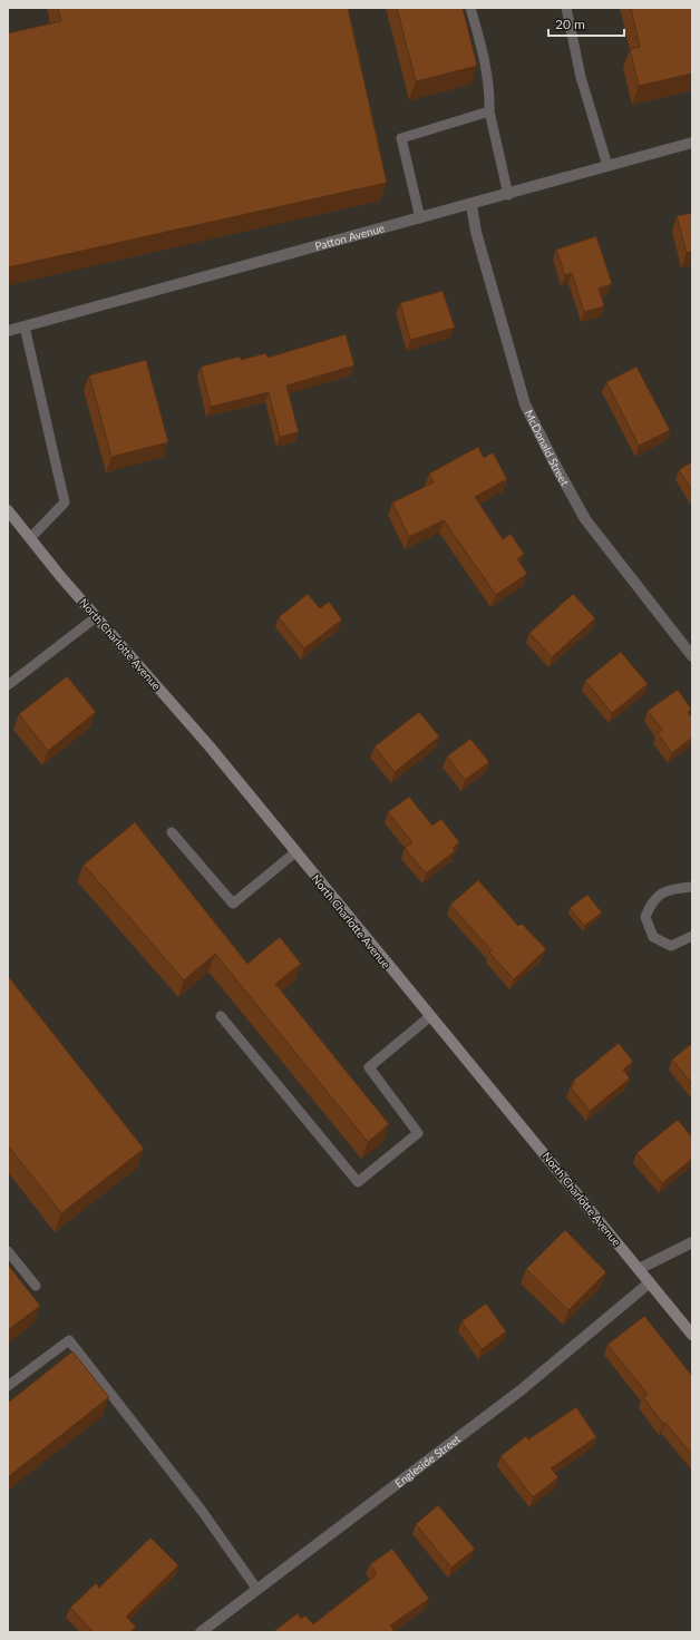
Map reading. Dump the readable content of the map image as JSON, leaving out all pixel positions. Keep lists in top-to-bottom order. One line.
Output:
{"streets":{"main road":["North Charlotte Avenue"],"street":["Patton Avenue","McDonald Street","Engleside Street"]},"crossings":[["Patton Avenue","McDonald Street"],["North Charlotte Avenue","Engleside Street"]],"scale_bar":"20 m"}
